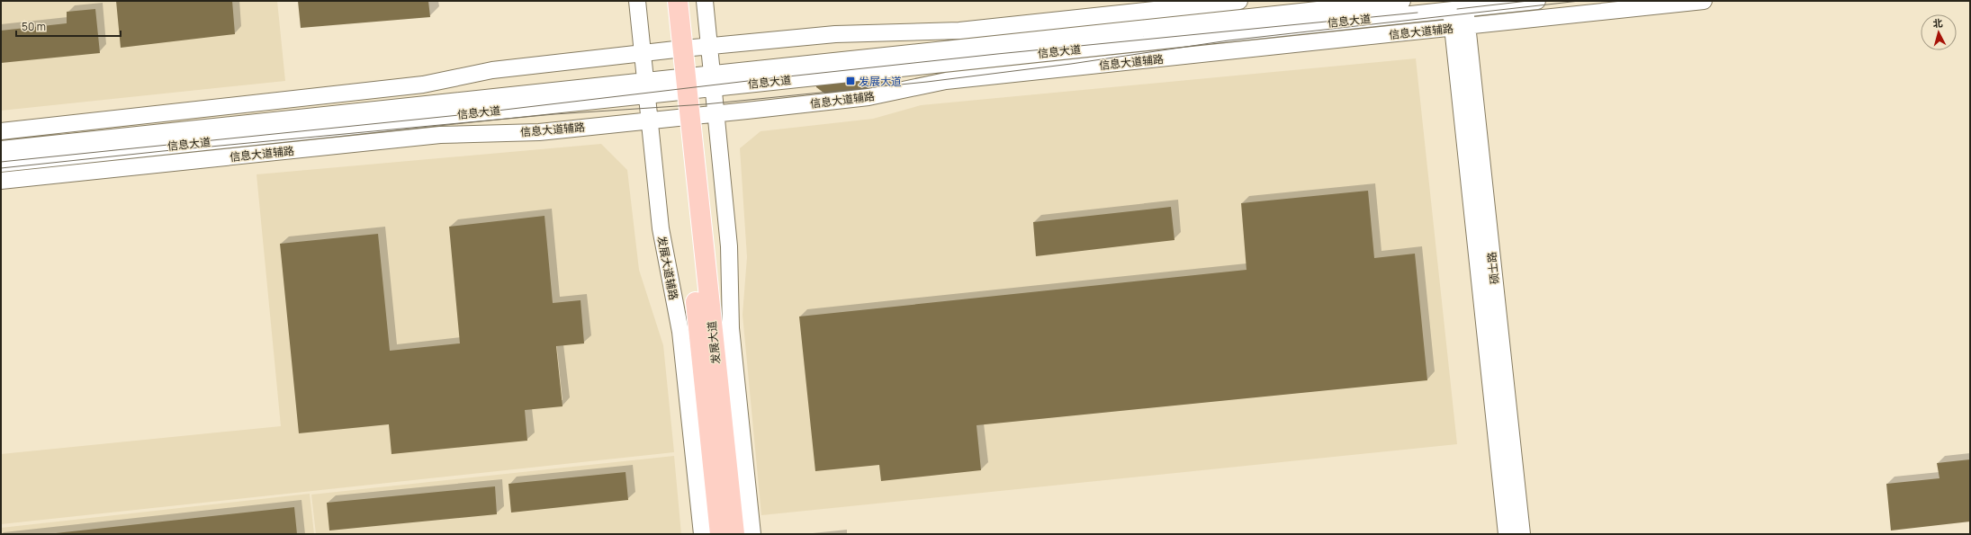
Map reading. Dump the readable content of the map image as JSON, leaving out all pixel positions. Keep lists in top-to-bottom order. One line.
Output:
{"streets":{"main road":["发展大道"],"street":["信息大道","信息大道辅路","发展大道辅路","硕士路"]},"crossings":[["信息大道","发展大道辅路"],["信息大道","硕士路"],["信息大道","发展大道"],["信息大道辅路","发展大道辅路"],["信息大道辅路","硕士路"],["信息大道辅路","发展大道"]],"places":{"transit":["发展大道"]},"scale_bar":"50 m","north":"top"}
